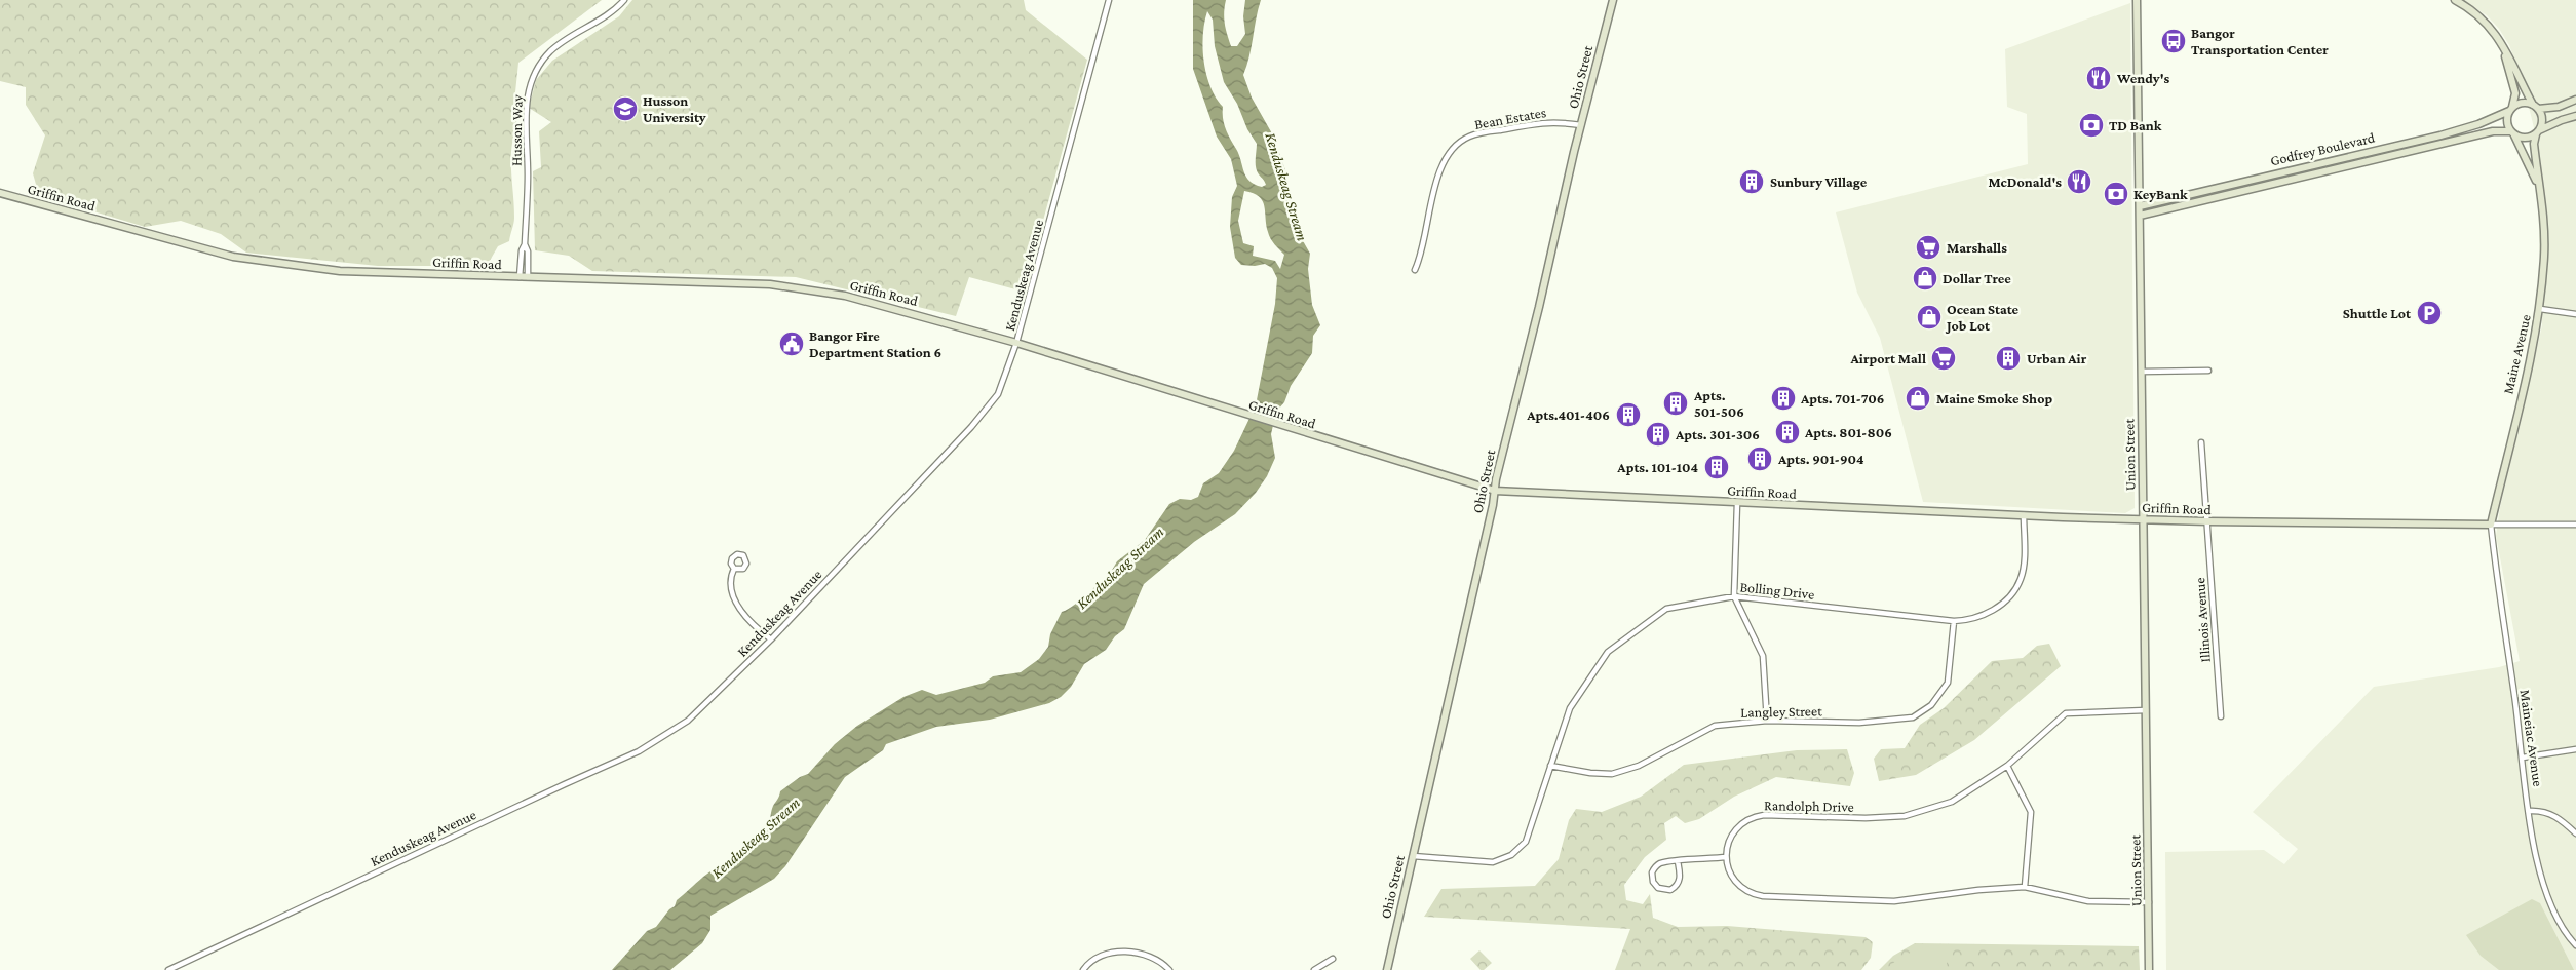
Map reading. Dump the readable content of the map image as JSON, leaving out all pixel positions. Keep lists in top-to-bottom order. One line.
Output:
{"streets":{"main road":["Ohio Street","Godfrey Boulevard","Griffin Road","Maine Avenue","Union Street"],"street":["Bean Estates","Husson Way","Kenduskeag Avenue","Bolling Drive","Illinois Avenue","Langley Street","Maineiac Avenue","Randolph Drive"]},"crossings":[["Ohio Street","Bean Estates"],["Ohio Street","Griffin Road"],["Ohio Street","Bolling Drive"],["Husson Way","Griffin Road"],["Godfrey Boulevard","Maine Avenue"],["Godfrey Boulevard","Union Street"],["Griffin Road","Kenduskeag Avenue"],["Griffin Road","Maine Avenue"],["Griffin Road","Union Street"],["Griffin Road","Bolling Drive"],["Griffin Road","Illinois Avenue"],["Griffin Road","Maineiac Avenue"],["Maine Avenue","Maineiac Avenue"],["Union Street","Randolph Drive"],["Bolling Drive","Langley Street"]],"water":["Kenduskeag Stream"],"places":{"bus stop":["Bangor Transportation Center"],"restaurant":["Wendy's","McDonald's"],"school or university":["Husson University"],"bank":["TD Bank","KeyBank"],"building":["Sunbury Village","Urban Air","Apts. 701-706","Apts. 501-506","Apts.401-406","Apts. 801-806","Apts. 301-306","Apts. 901-904","Apts. 101-104"],"supermarket":["Marshalls","Airport Mall"],"shop":["Dollar Tree","Ocean State Job Lot","Maine Smoke Shop"],"parking":["Shuttle Lot"],"public building":["Bangor Fire Department Station 6"]}}
